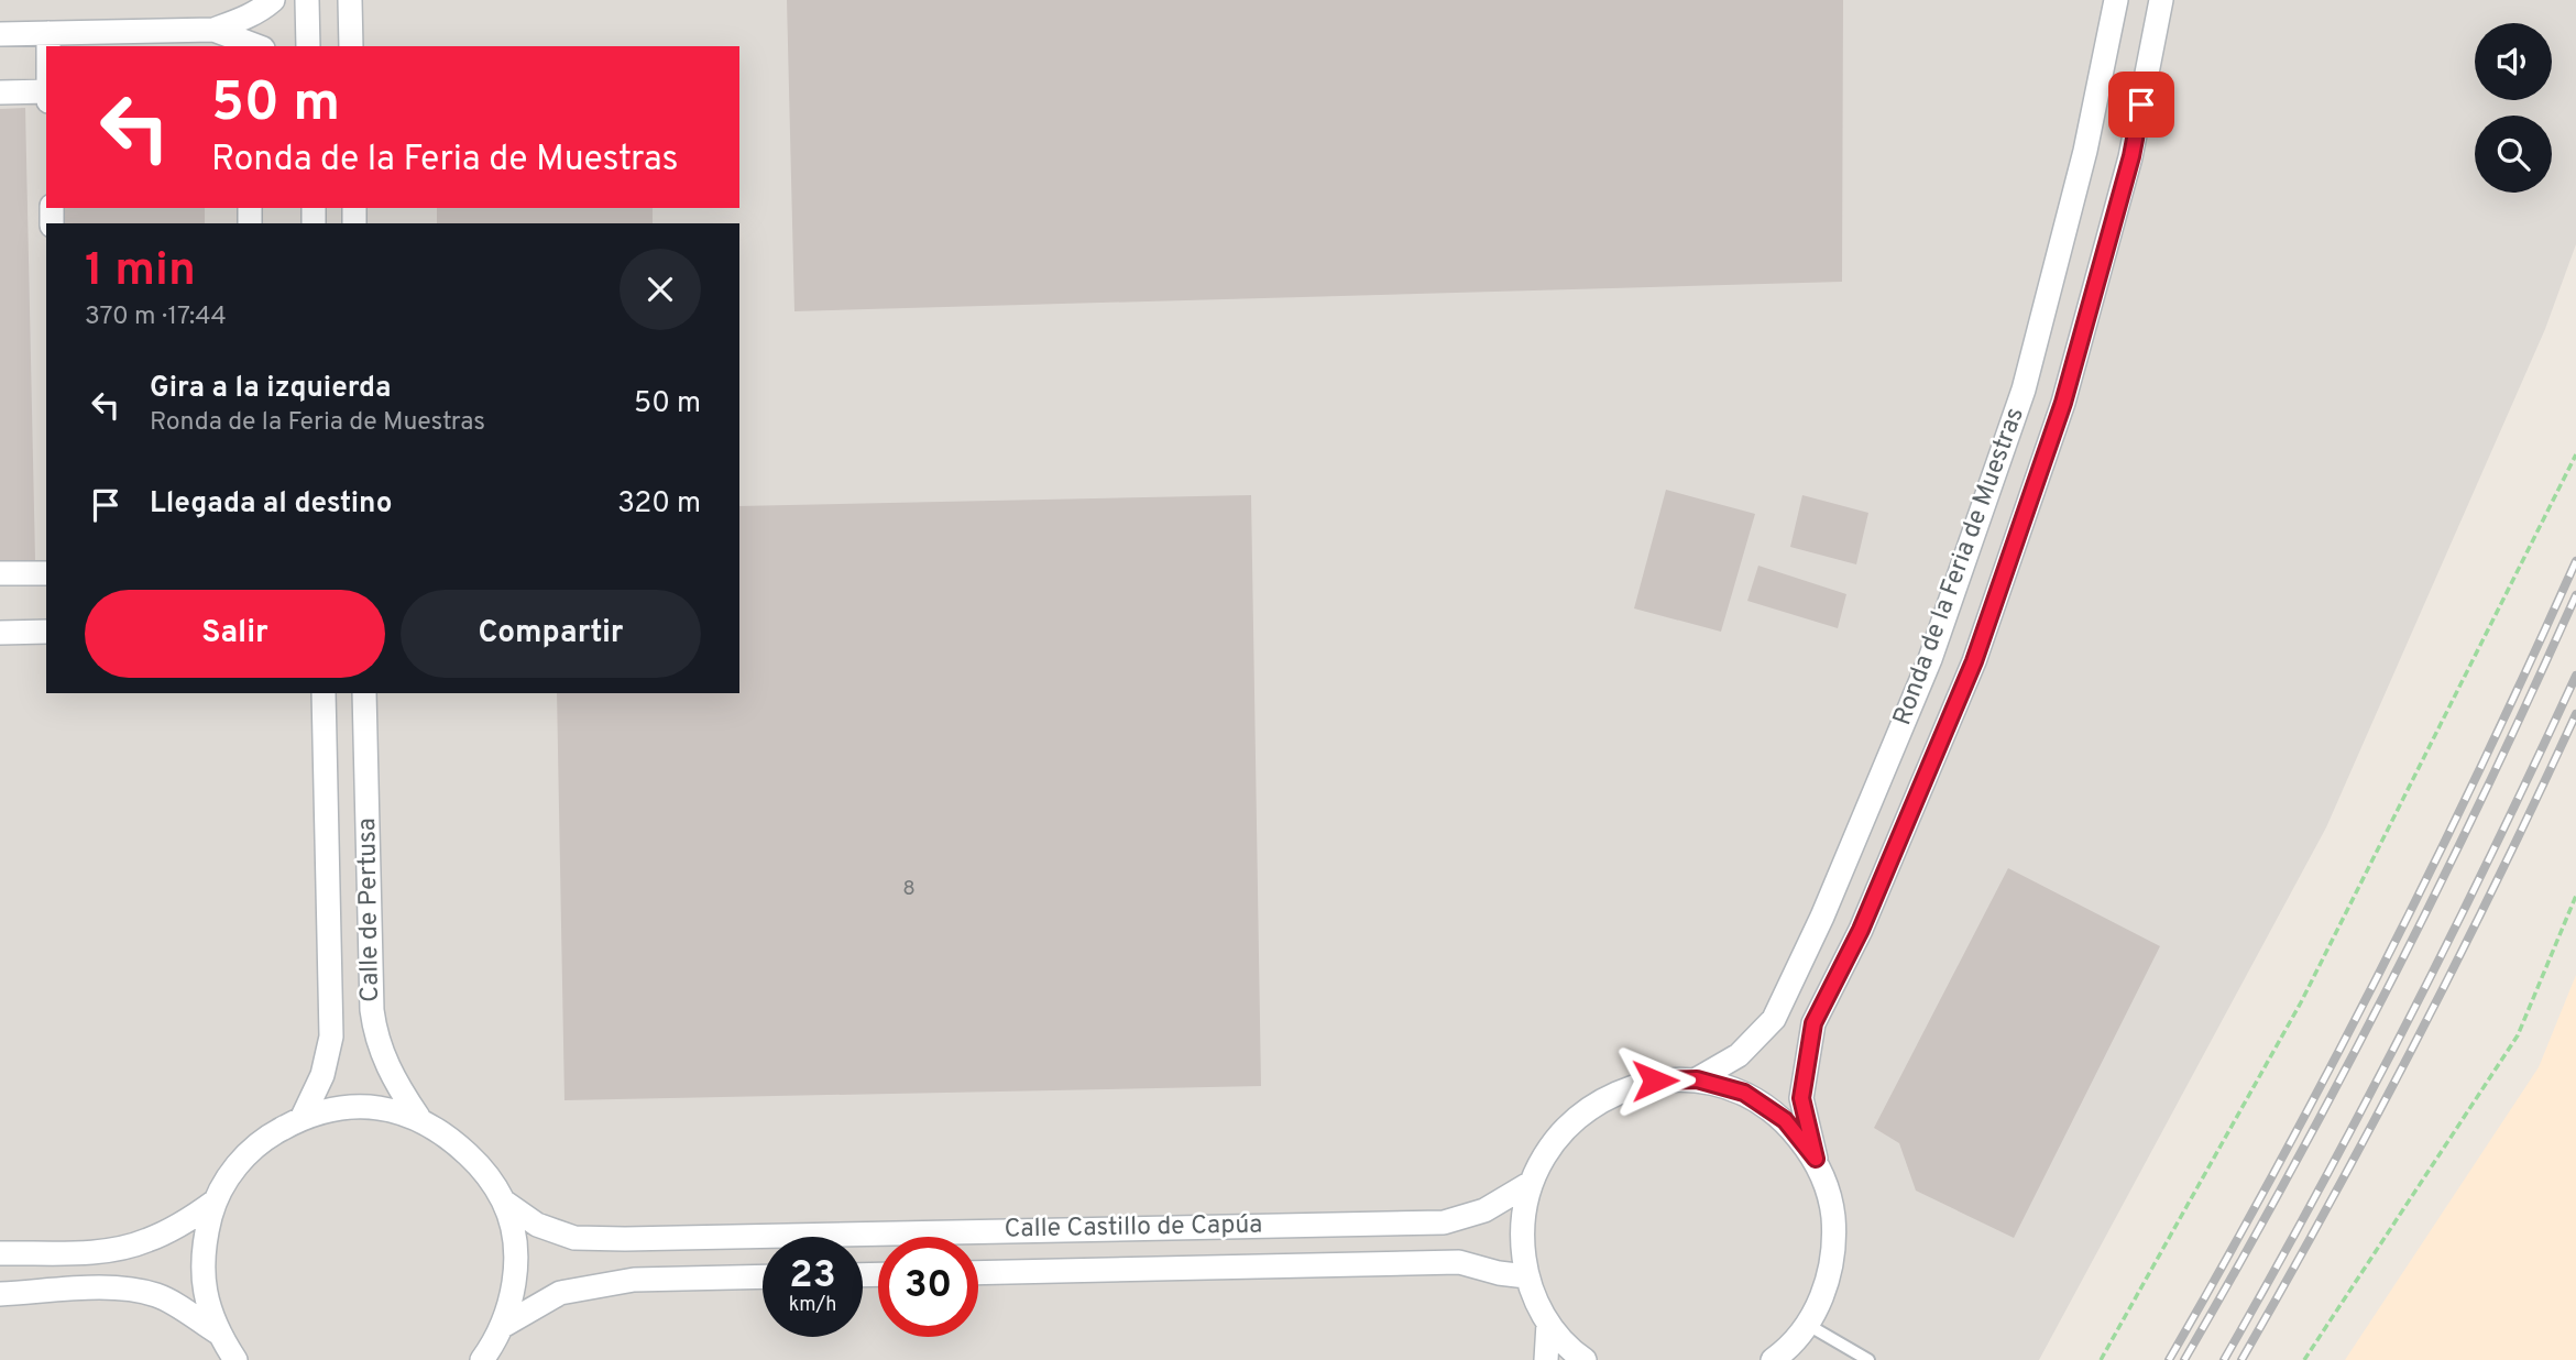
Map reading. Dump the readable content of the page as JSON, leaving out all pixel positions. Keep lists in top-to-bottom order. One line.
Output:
{"streets":{"street":["Ronda de la Feria de Muestras","Calle de Pertusa","Calle Castillo de Capúa"]},"crossings":[["Ronda de la Feria de Muestras","Calle Castillo de Capúa"]],"house_numbers":["8"],"page":{"turn":["50 m","Ronda de la Feria de Muestras"],"heading":["1 min","370 m · 17:44"],"list":[{"name":"Gira a la izquierda","note":"Ronda de la Feria de Muestras","value":"50 m"},{"name":"Llegada al destino","value":"320 m"}],"buttons":["Salir","Compartir"],"speed":"23 km/h","limit":"30"}}
